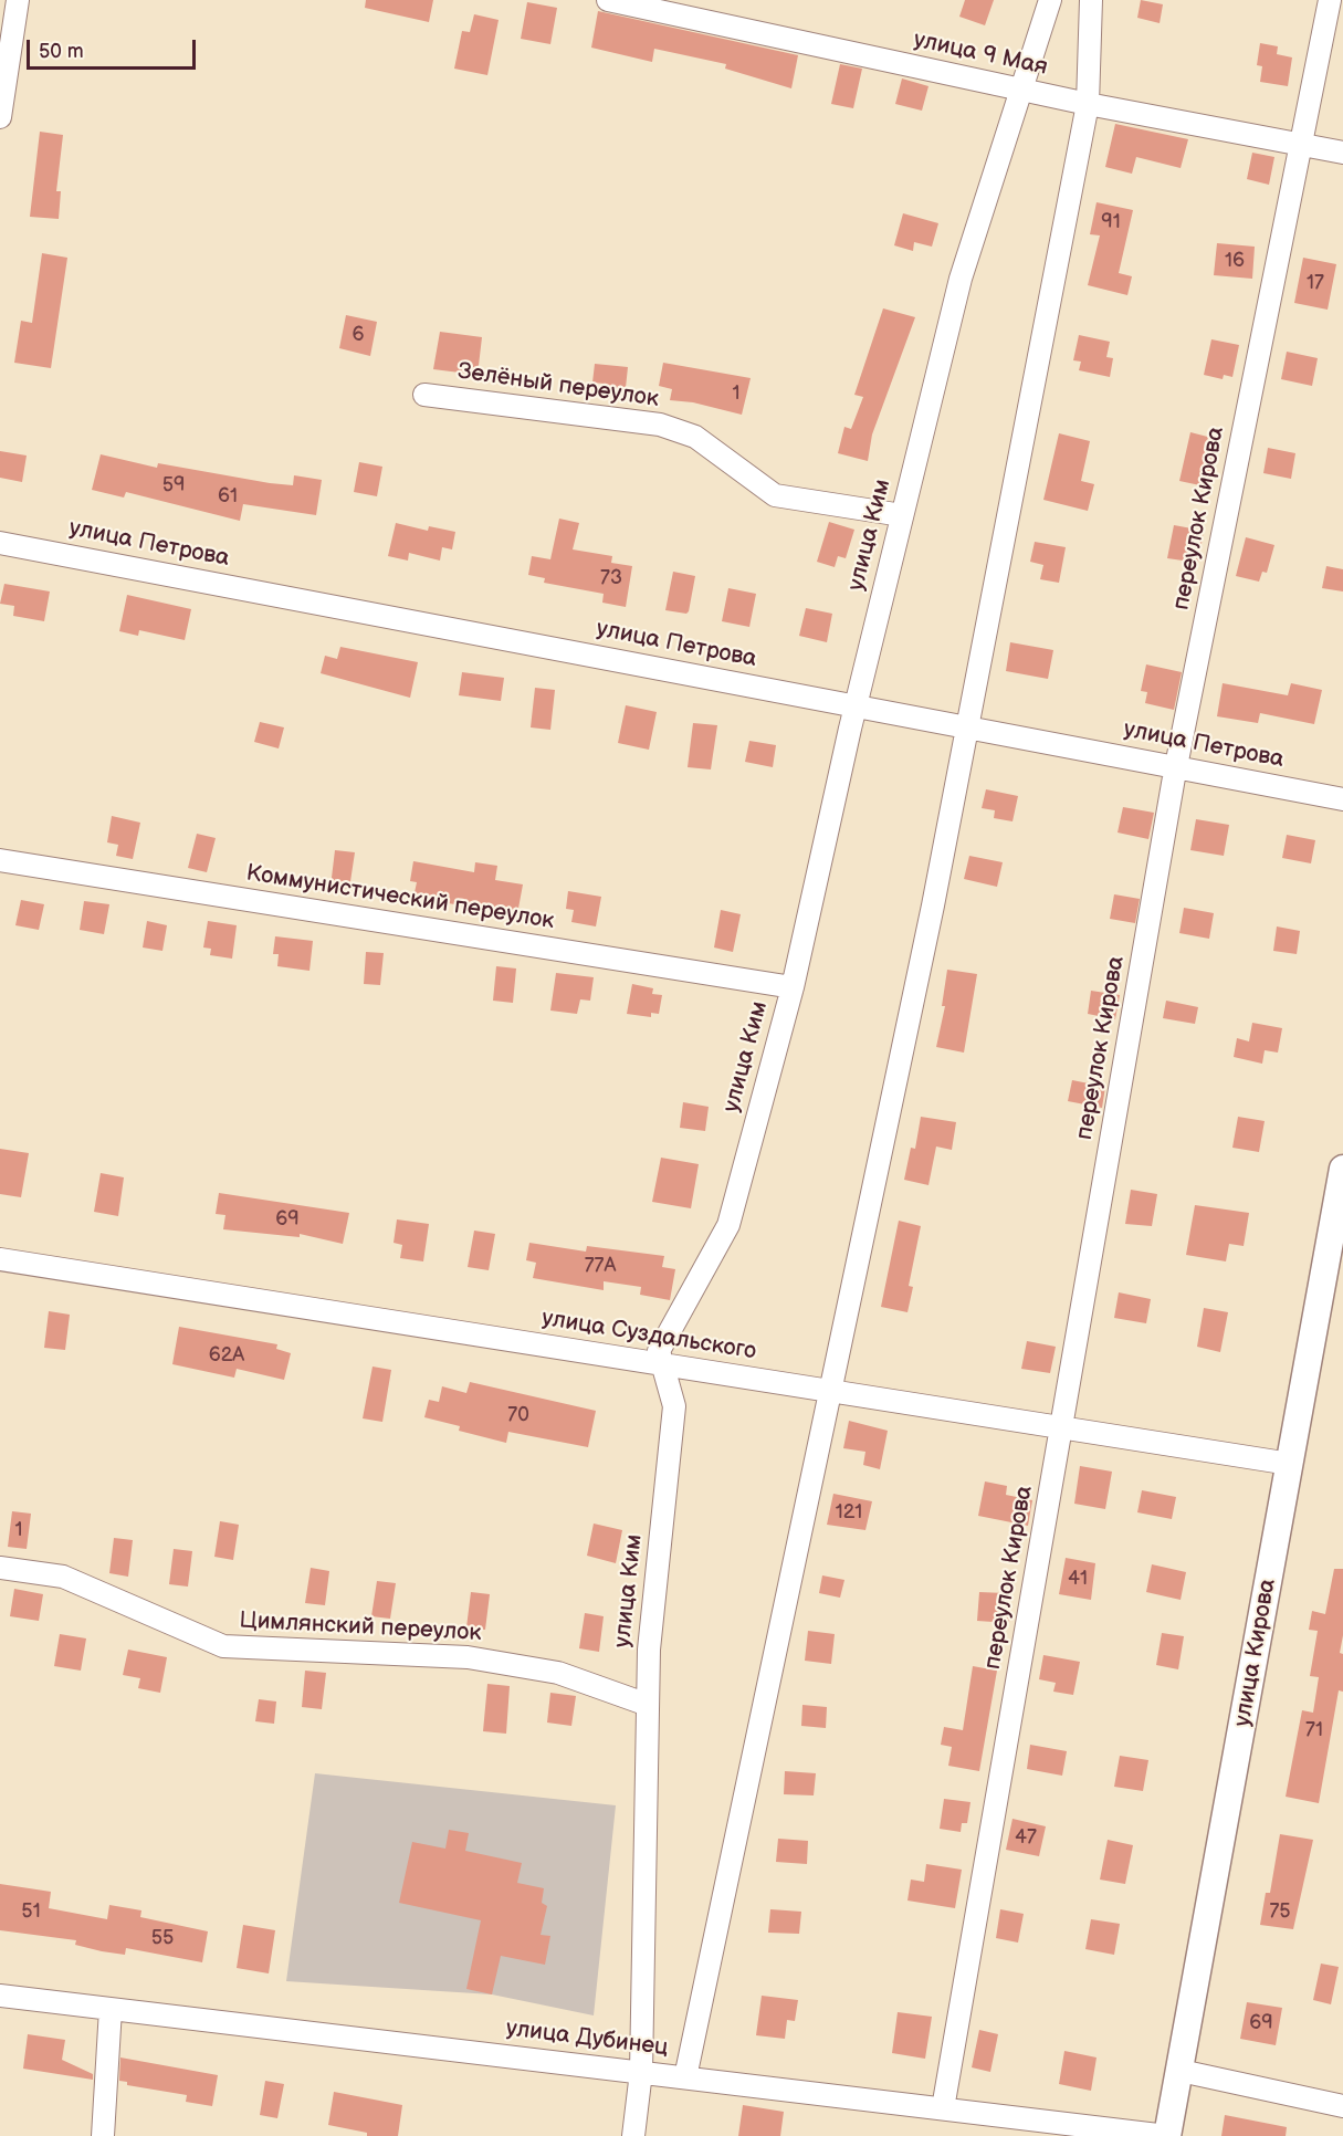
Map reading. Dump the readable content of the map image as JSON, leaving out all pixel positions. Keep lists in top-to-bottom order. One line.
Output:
{"streets":{"street":["улица 9 Мая","Зелёный переулок","переулок Кирова","улица Ким","улица Петрова","Коммунистический переулок","улица Суздальского","Цимлянский переулок","улица Кирова","улица Дубинец"]},"crossings":[["улица 9 Мая","переулок Кирова"],["улица 9 Мая","улица Ким"],["Зелёный переулок","улица Ким"],["переулок Кирова","улица Петрова"],["переулок Кирова","улица Суздальского"],["переулок Кирова","улица Дубинец"],["улица Ким","улица Петрова"],["улица Ким","Коммунистический переулок"],["улица Ким","улица Суздальского"],["улица Ким","Цимлянский переулок"],["улица Ким","улица Дубинец"],["улица Суздальского","улица Кирова"],["улица Кирова","улица Дубинец"]],"house_numbers":["91","16","17","6","1","59","61","73","69","77А","62А","70","121","1","41","71","47","51","75","55","69"],"scale_bar":"50 m"}
